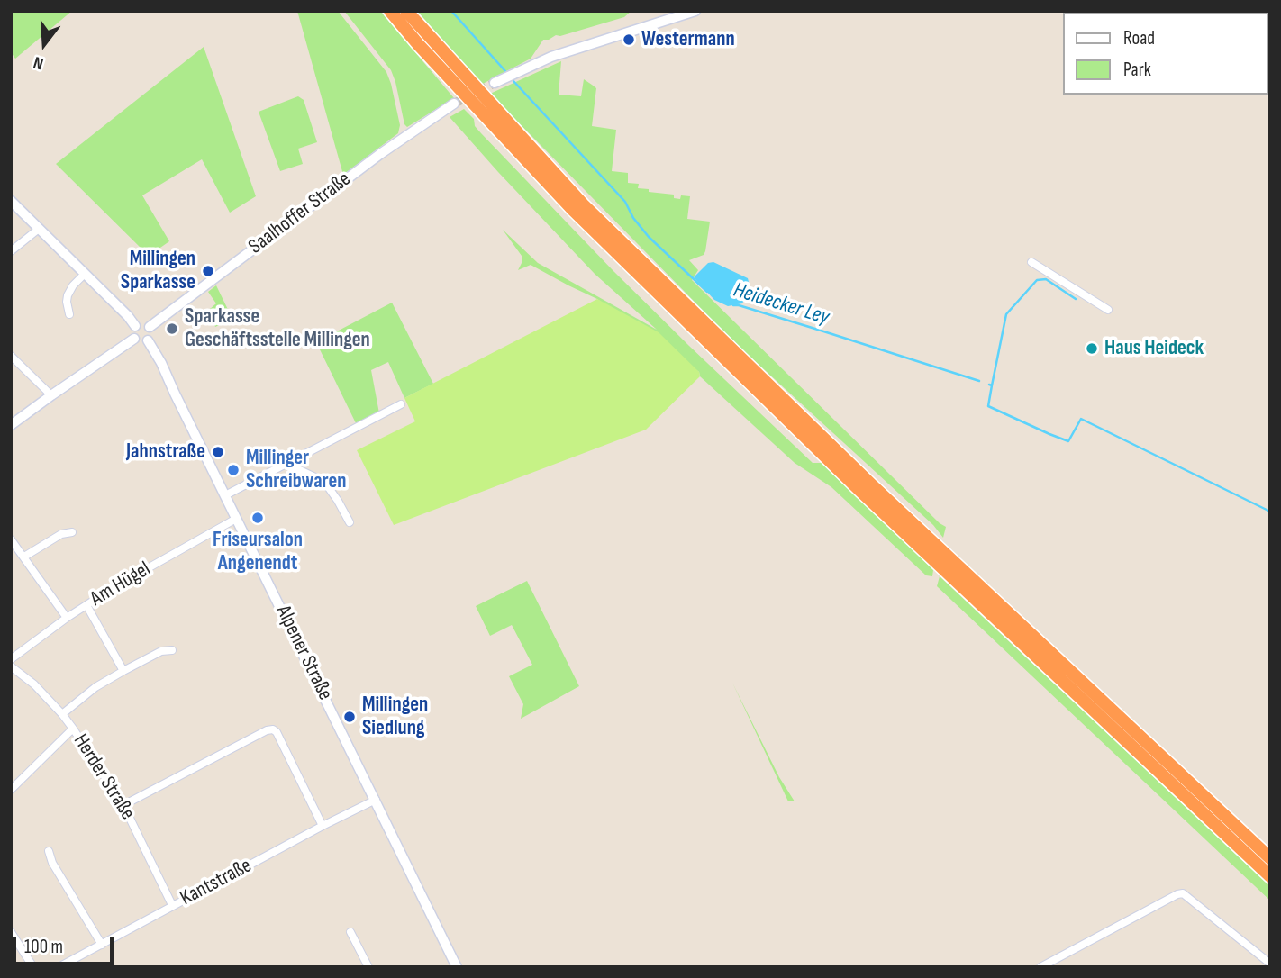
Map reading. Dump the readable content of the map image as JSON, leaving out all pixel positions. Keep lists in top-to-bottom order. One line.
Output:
{"streets":{"street":["Saalhoffer Straße","Am Hügel","Alpener Straße","Herder Straße","Kantstraße"]},"crossings":[["Saalhoffer Straße","Alpener Straße"],["Am Hügel","Alpener Straße"],["Alpener Straße","Kantstraße"],["Herder Straße","Kantstraße"]],"water":["Heidecker Ley"],"places":["Westermann","Millingen Sparkasse","Sparkasse Geschäftsstelle Millingen","Haus Heideck","Jahnstraße","Millinger Schreibwaren","Friseursalon Angenendt","Millingen Siedlung"],"legend":["Road","Park"],"scale_bar":"100 m","north":"bottom"}
